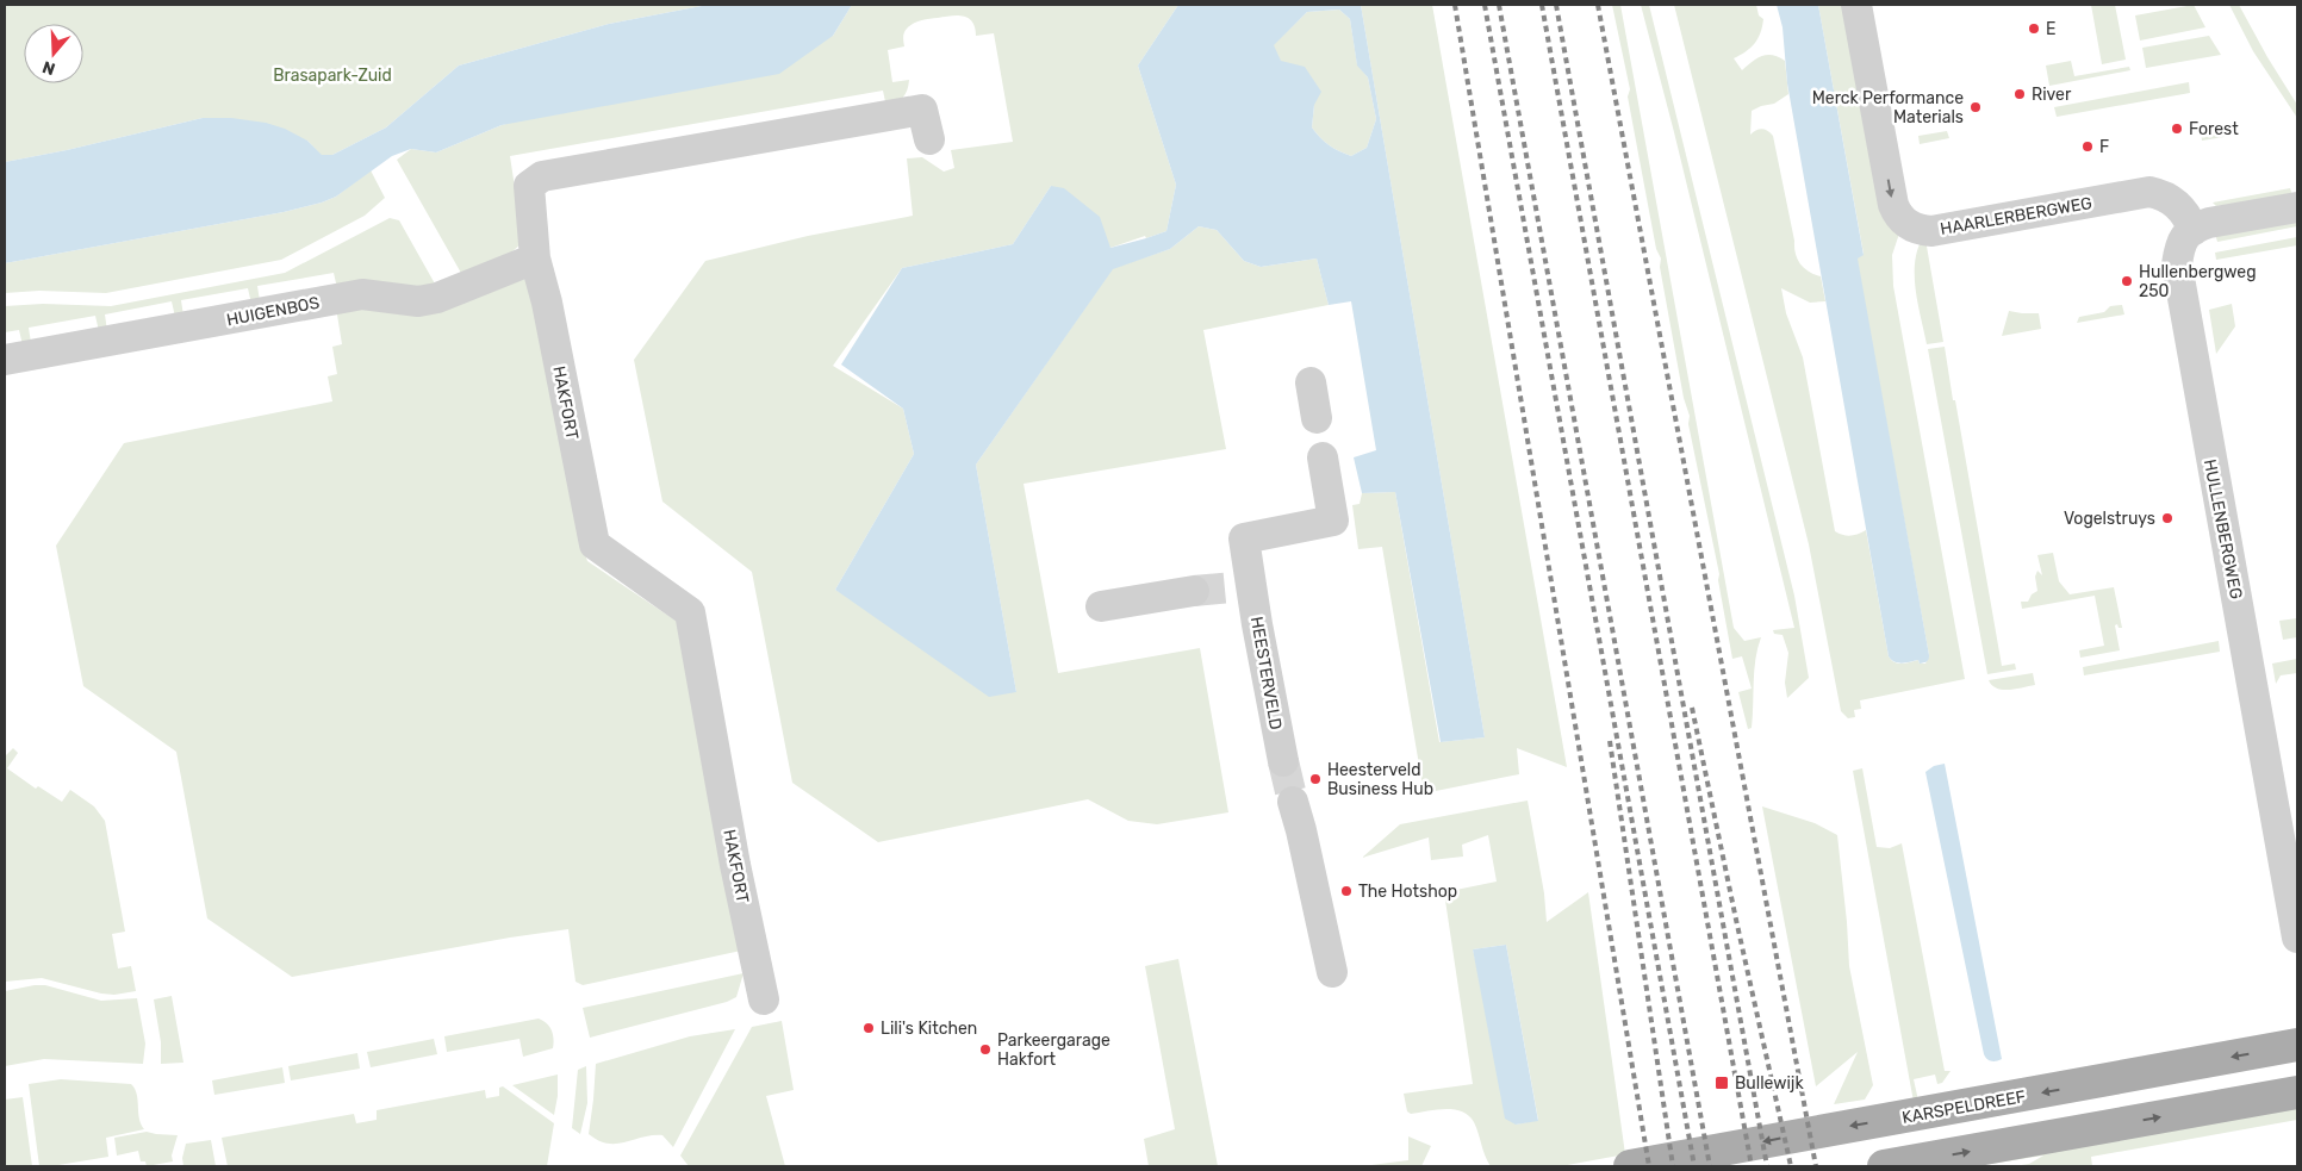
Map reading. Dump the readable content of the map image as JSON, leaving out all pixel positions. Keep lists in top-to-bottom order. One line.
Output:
{"streets":{"main road":["KARSPELDREEF"],"street":["HAARLERBERGWEG","HUIGENBOS","HAKFORT","HULLENBERGWEG","HEESTERVELD"]},"crossings":[["HAARLERBERGWEG","HULLENBERGWEG"],["HUIGENBOS","HAKFORT"]],"parks":["Brasapark-Zuid"],"places":{"other":["E","River","Merck Performance Materials","Forest","F","Hullenbergweg 250","Vogelstruys","Heesterveld Business Hub","The Hotshop","Lili's Kitchen","Parkeergarage Hakfort"],"transit":["Bullewijk"]},"north":"bottom"}
